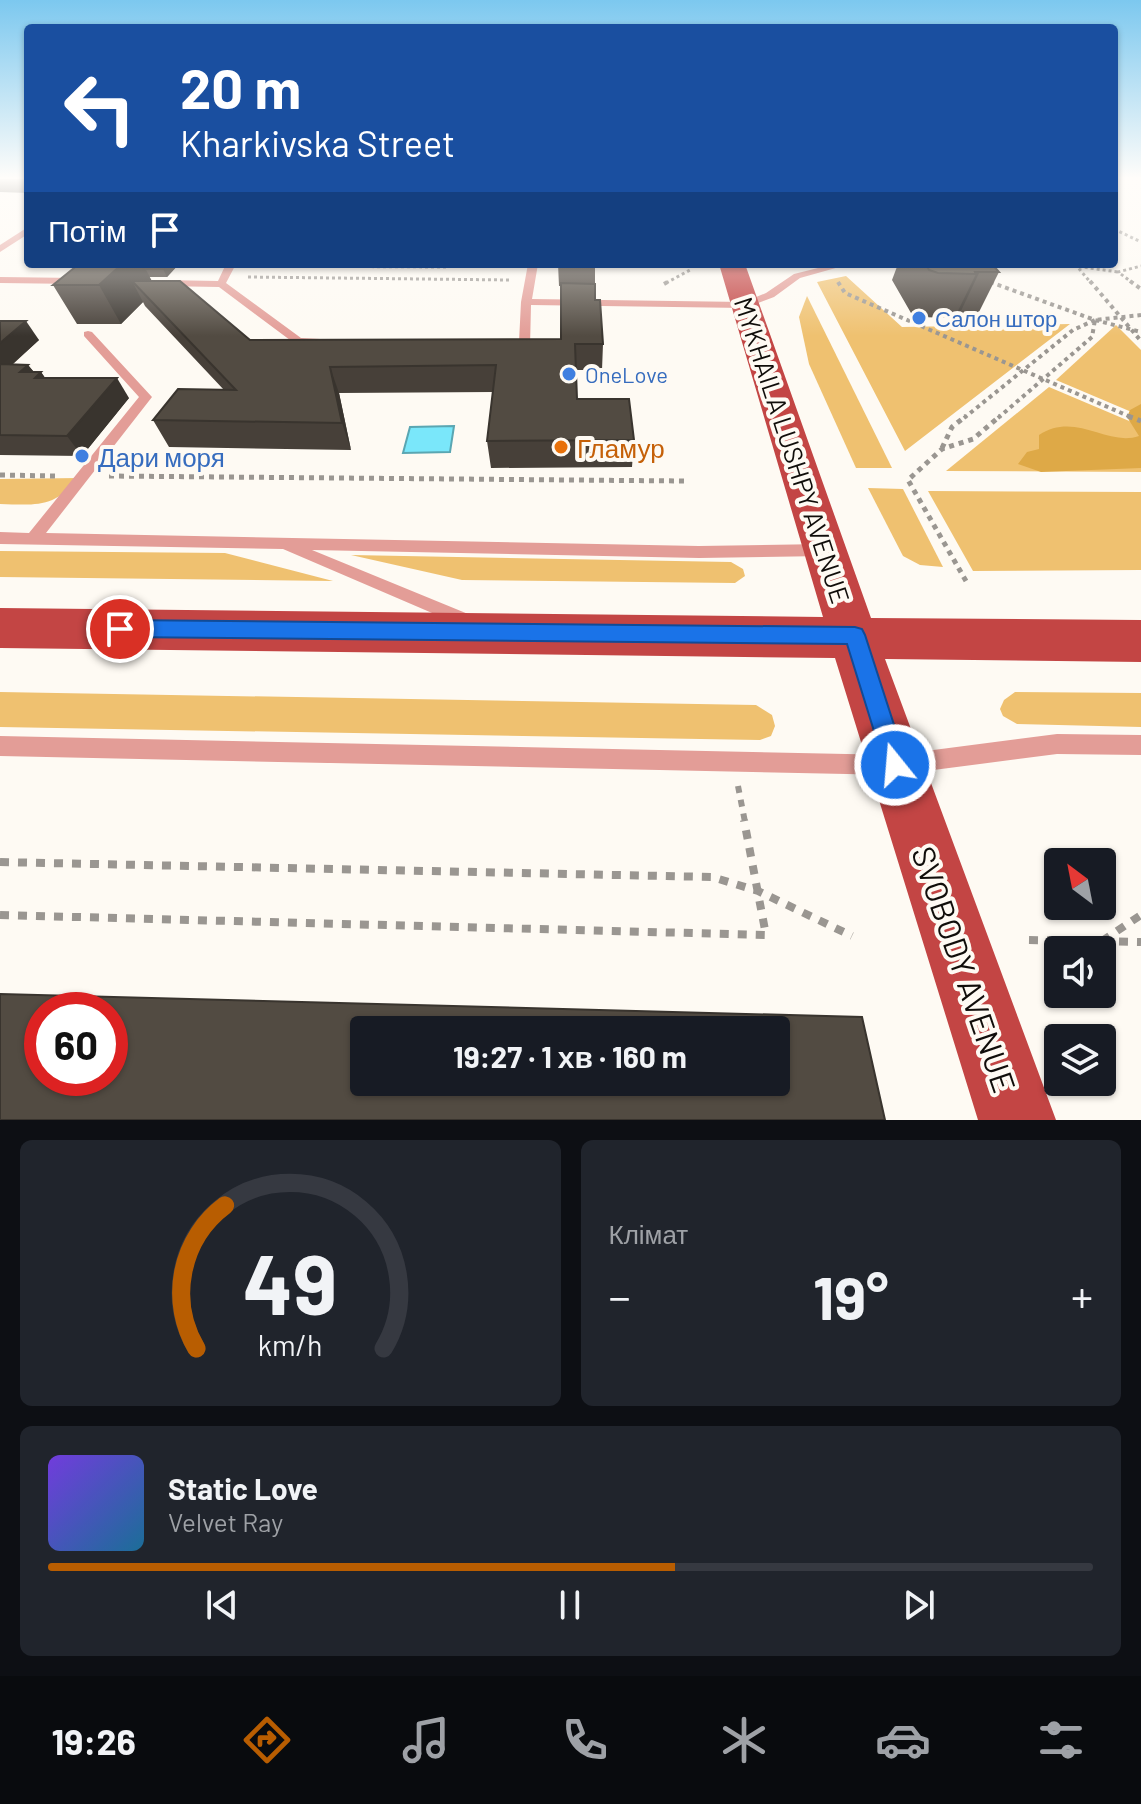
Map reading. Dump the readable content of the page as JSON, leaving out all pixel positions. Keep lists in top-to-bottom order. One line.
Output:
{"streets":{"main road":["MYKHAILA LUSHPY AVENUE","SVOBODY AVENUE"]},"crossings":[["MYKHAILA LUSHPY AVENUE","SVOBODY AVENUE"]],"places":["Салон штор","OneLove","Гламур","Дари моря"],"north":"top left","page":{"turn":["20 m","Kharkivska Street"],"then":"Потім","limit":"60","trip":"19:27 · 1 хв · 160 m","tile":"Клімат","heat":["−","19°","+"],"song":["Static Love","Velvet Ray"],"tabs":"19:26","gauge":["49","km/h"]}}
